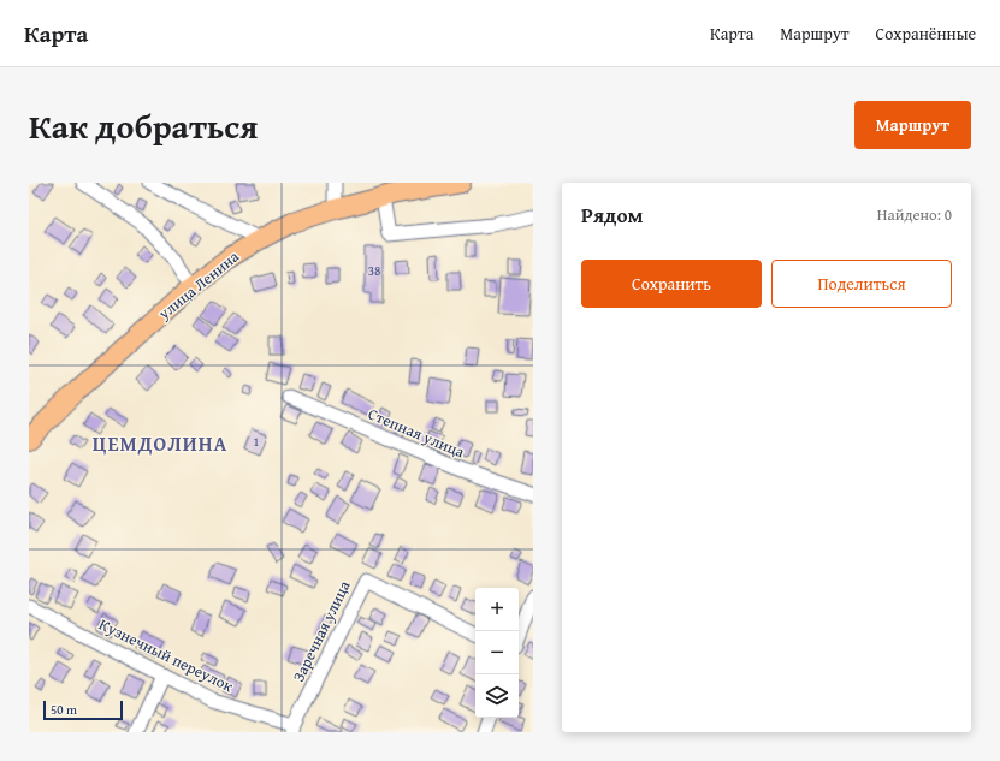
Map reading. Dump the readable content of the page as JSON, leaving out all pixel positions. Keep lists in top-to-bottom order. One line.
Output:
{"streets":{"highway":["улица Ленина"],"street":["Степная улица","Заречная улица","Кузнечный переулок"]},"crossings":[["Заречная улица","Кузнечный переулок"]],"districts":["ЦЕМДОЛИНА"],"house_numbers":["38","1"],"scale_bar":"50 m","page":{"header":"Карта","nav":["Карта","Маршрут","Сохранённые"],"title":"Как добраться","buttons":["Маршрут",["Сохранить","Поделиться"]],"heading":["Рядом","Найдено: 0"],"map_buttons":["+","−"],"scale":"50 m"}}
